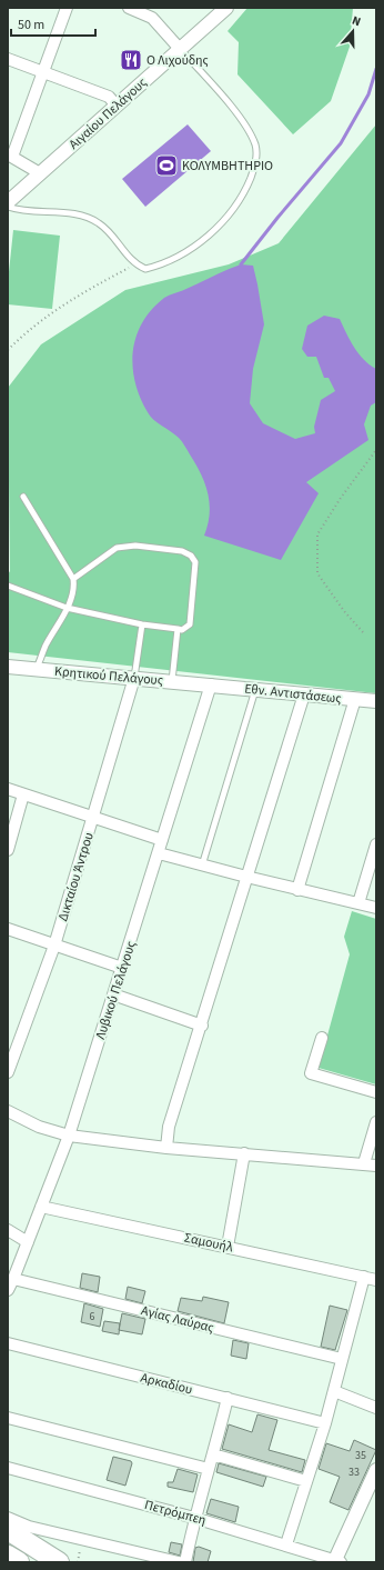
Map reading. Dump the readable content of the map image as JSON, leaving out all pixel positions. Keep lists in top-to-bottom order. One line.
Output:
{"streets":{"street":["Αιγαίου Πελάγους","Κρητικού Πελάγους","Εθν. Αντιστάσεως","Δικταίου Άντρου","Λυβικού Πελάγους","Σαμουήλ","Αγίας Λαύρας","Αρκαδίου","Πετρόμπεη"]},"crossings":[["Κρητικού Πελάγους","Εθν. Αντιστάσεως"],["Κρητικού Πελάγους","Δικταίου Άντρου"],["Κρητικού Πελάγους","Λυβικού Πελάγους"],["Εθν. Αντιστάσεως","Λυβικού Πελάγους"],["Λυβικού Πελάγους","Σαμουήλ"],["Λυβικού Πελάγους","Αγίας Λαύρας"]],"places":{"restaurant":["Ο Λιχούδης"],"sports":["ΚΟΛΥΜΒΗΤΗΡΙΟ"]},"house_numbers":["6","35","33"],"scale_bar":"50 m","north":"top"}
